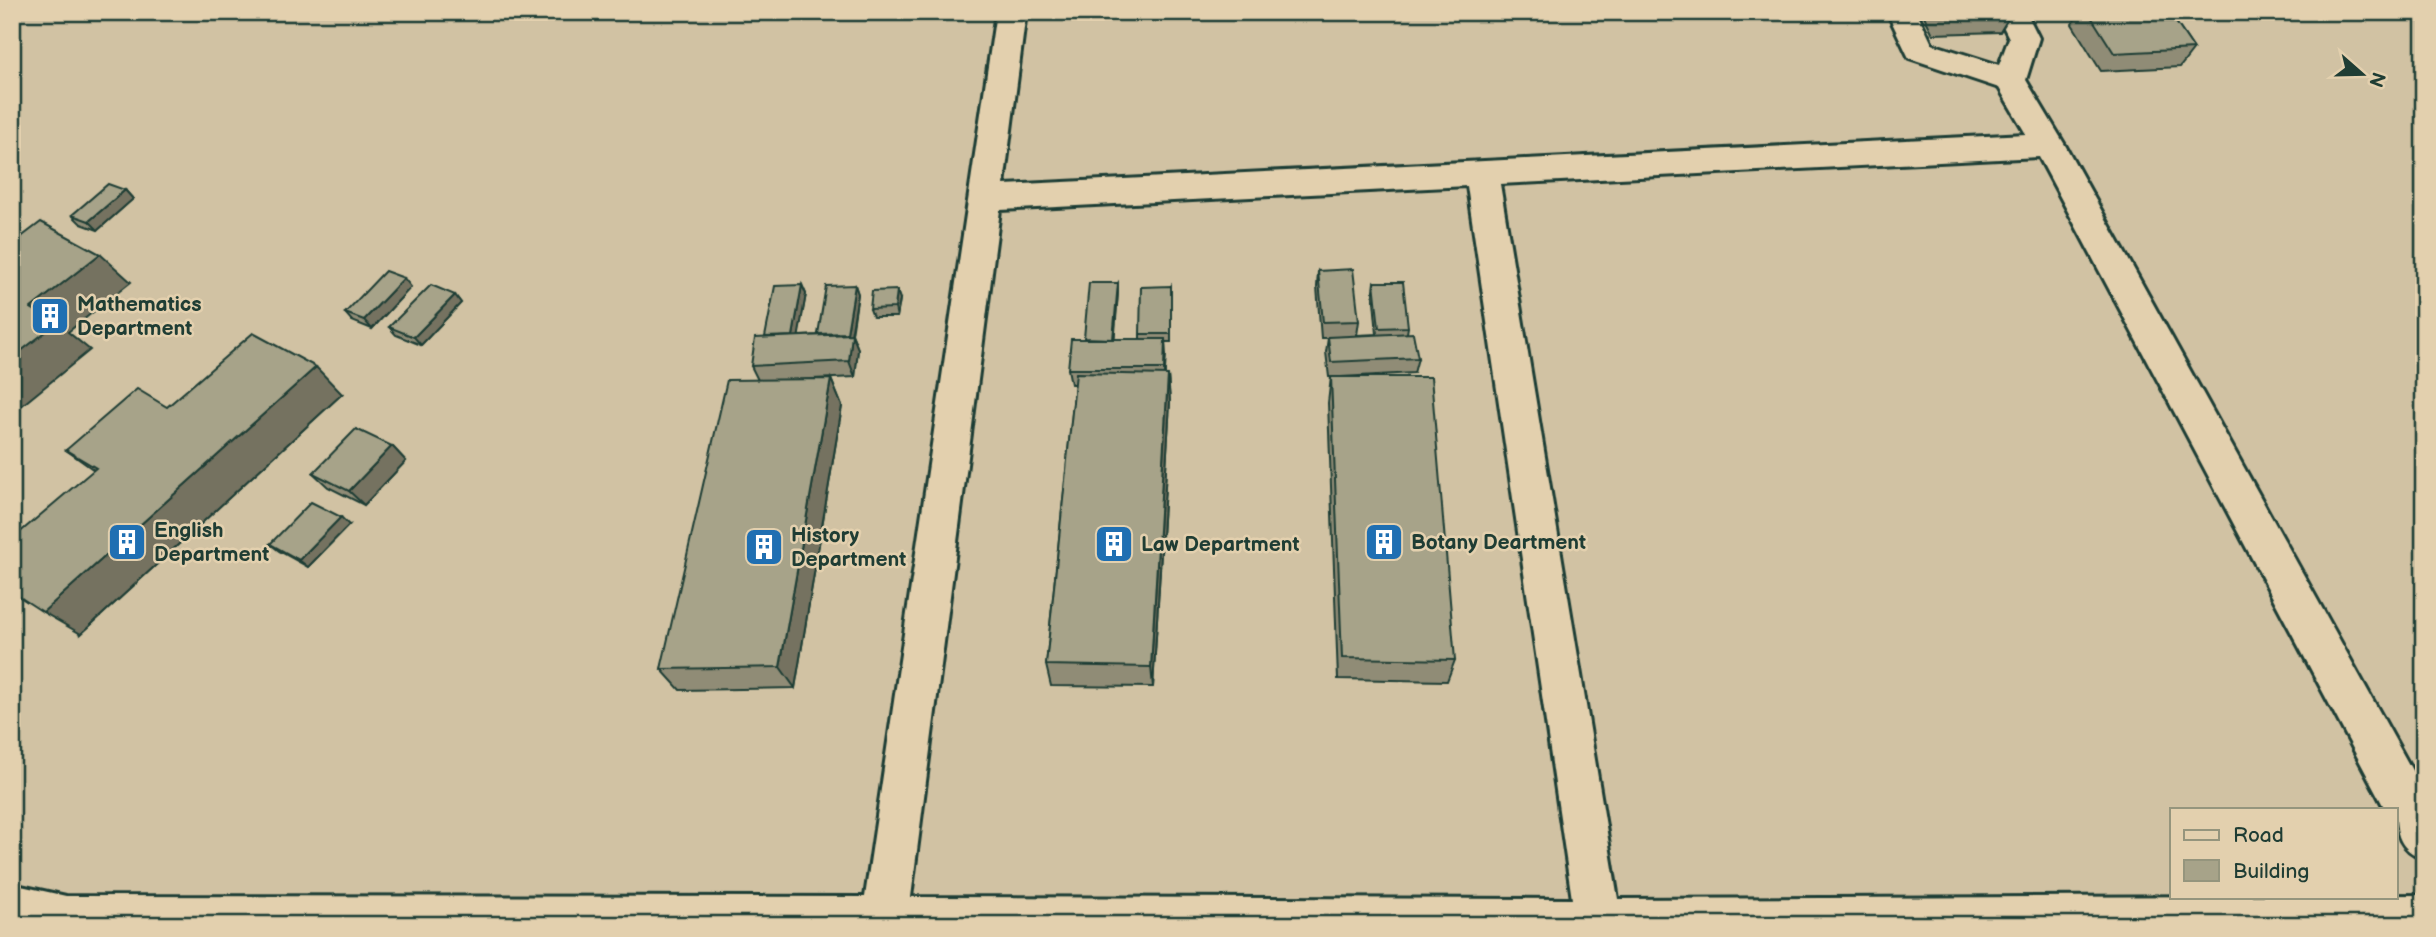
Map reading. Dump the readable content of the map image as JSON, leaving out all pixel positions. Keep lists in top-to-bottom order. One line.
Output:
{"places":{"building":["Mathematics Department","English Department","Botany Deartment","Law Department","History Department"]},"legend":["Road","Building"],"north":"right"}
